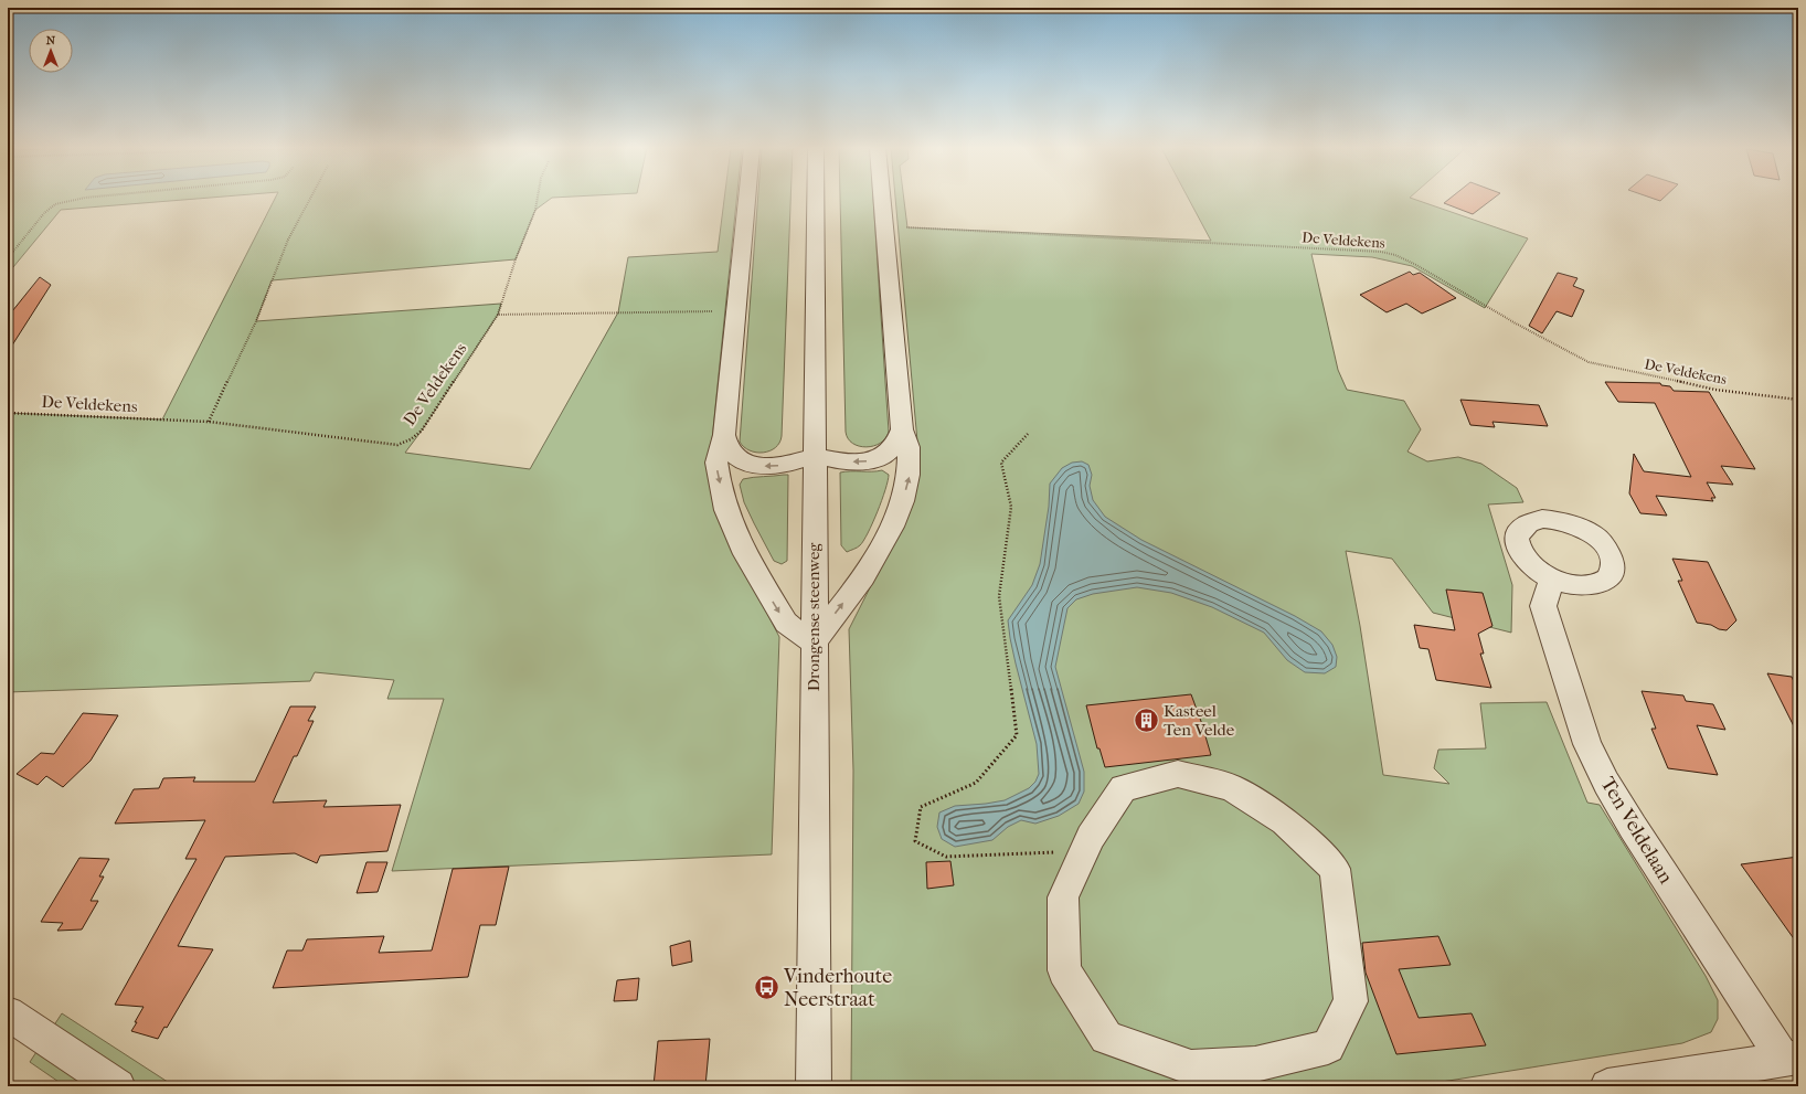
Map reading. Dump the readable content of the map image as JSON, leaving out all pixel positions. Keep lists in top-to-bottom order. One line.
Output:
{"streets":{"street":["Drongense steenweg","Ten Veldelaan"],"path":["De Veldekens"]},"places":{"building":["Kasteel Ten Velde"],"bus stop":["Vinderhoute Neerstraat"]},"north":"top"}
